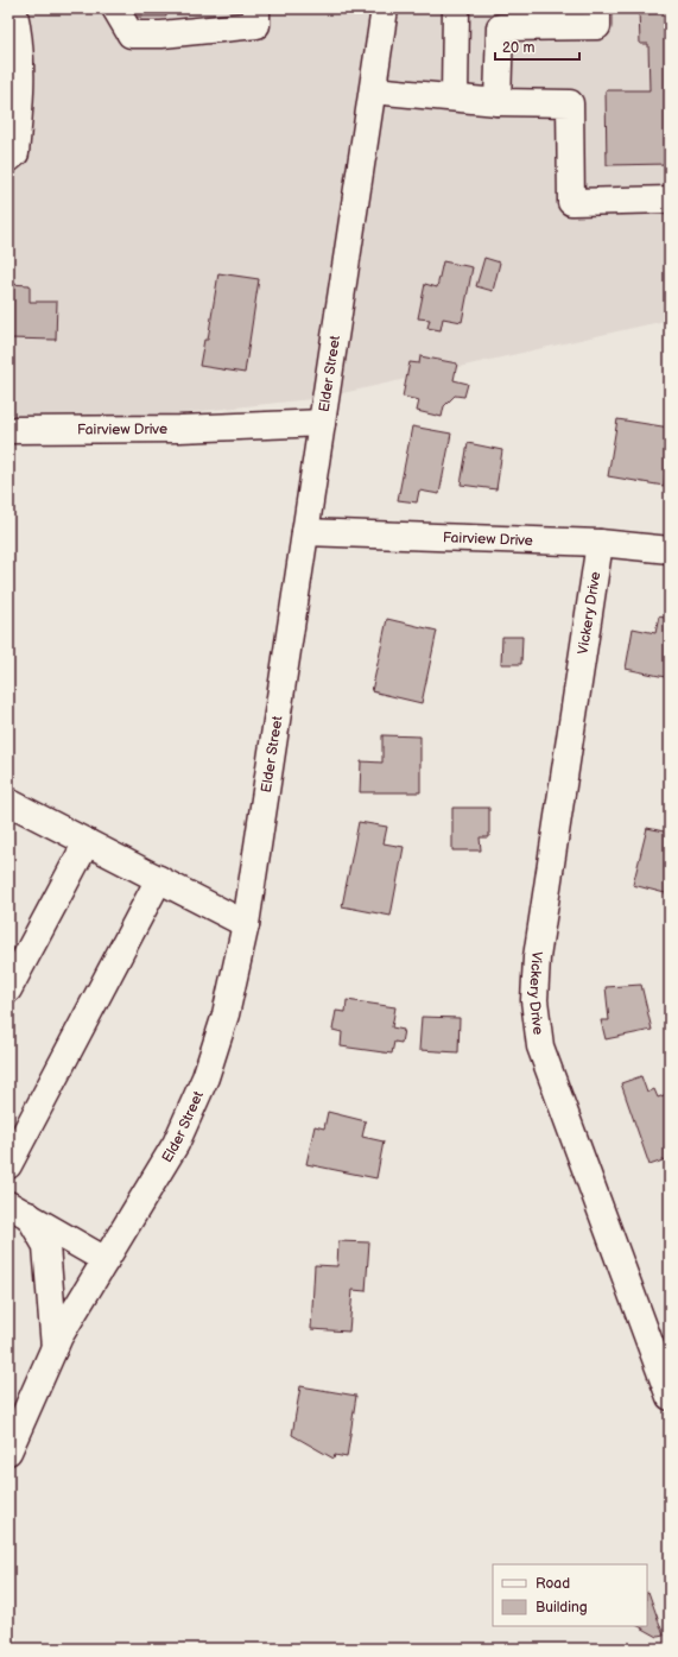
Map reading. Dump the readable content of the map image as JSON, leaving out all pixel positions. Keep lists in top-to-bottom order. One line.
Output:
{"streets":{"street":["Elder Street","Fairview Drive","Vickery Drive"]},"crossings":[["Elder Street","Fairview Drive"],["Fairview Drive","Vickery Drive"]],"legend":["Road","Building"],"scale_bar":"20 m"}
